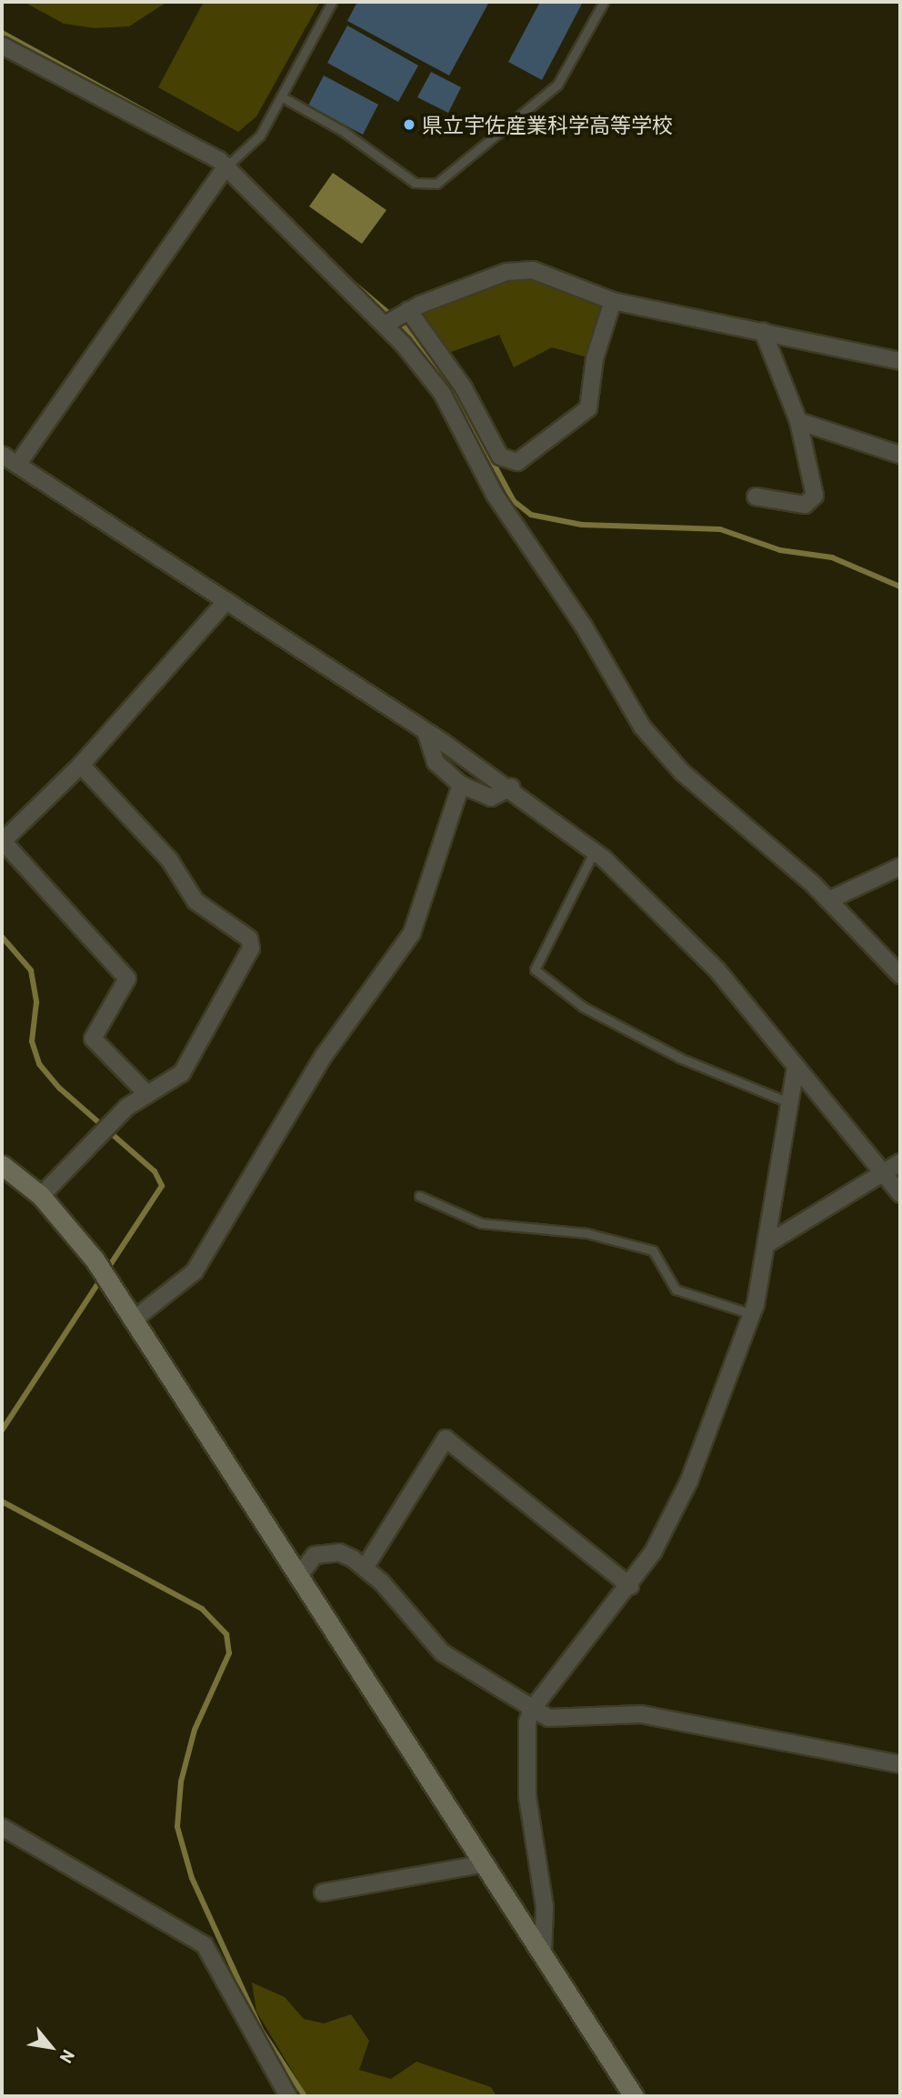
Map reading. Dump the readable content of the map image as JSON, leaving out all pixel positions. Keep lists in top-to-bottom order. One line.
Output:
{"places":["県立宇佐産業科学高等学校"],"north":"bottom right"}
